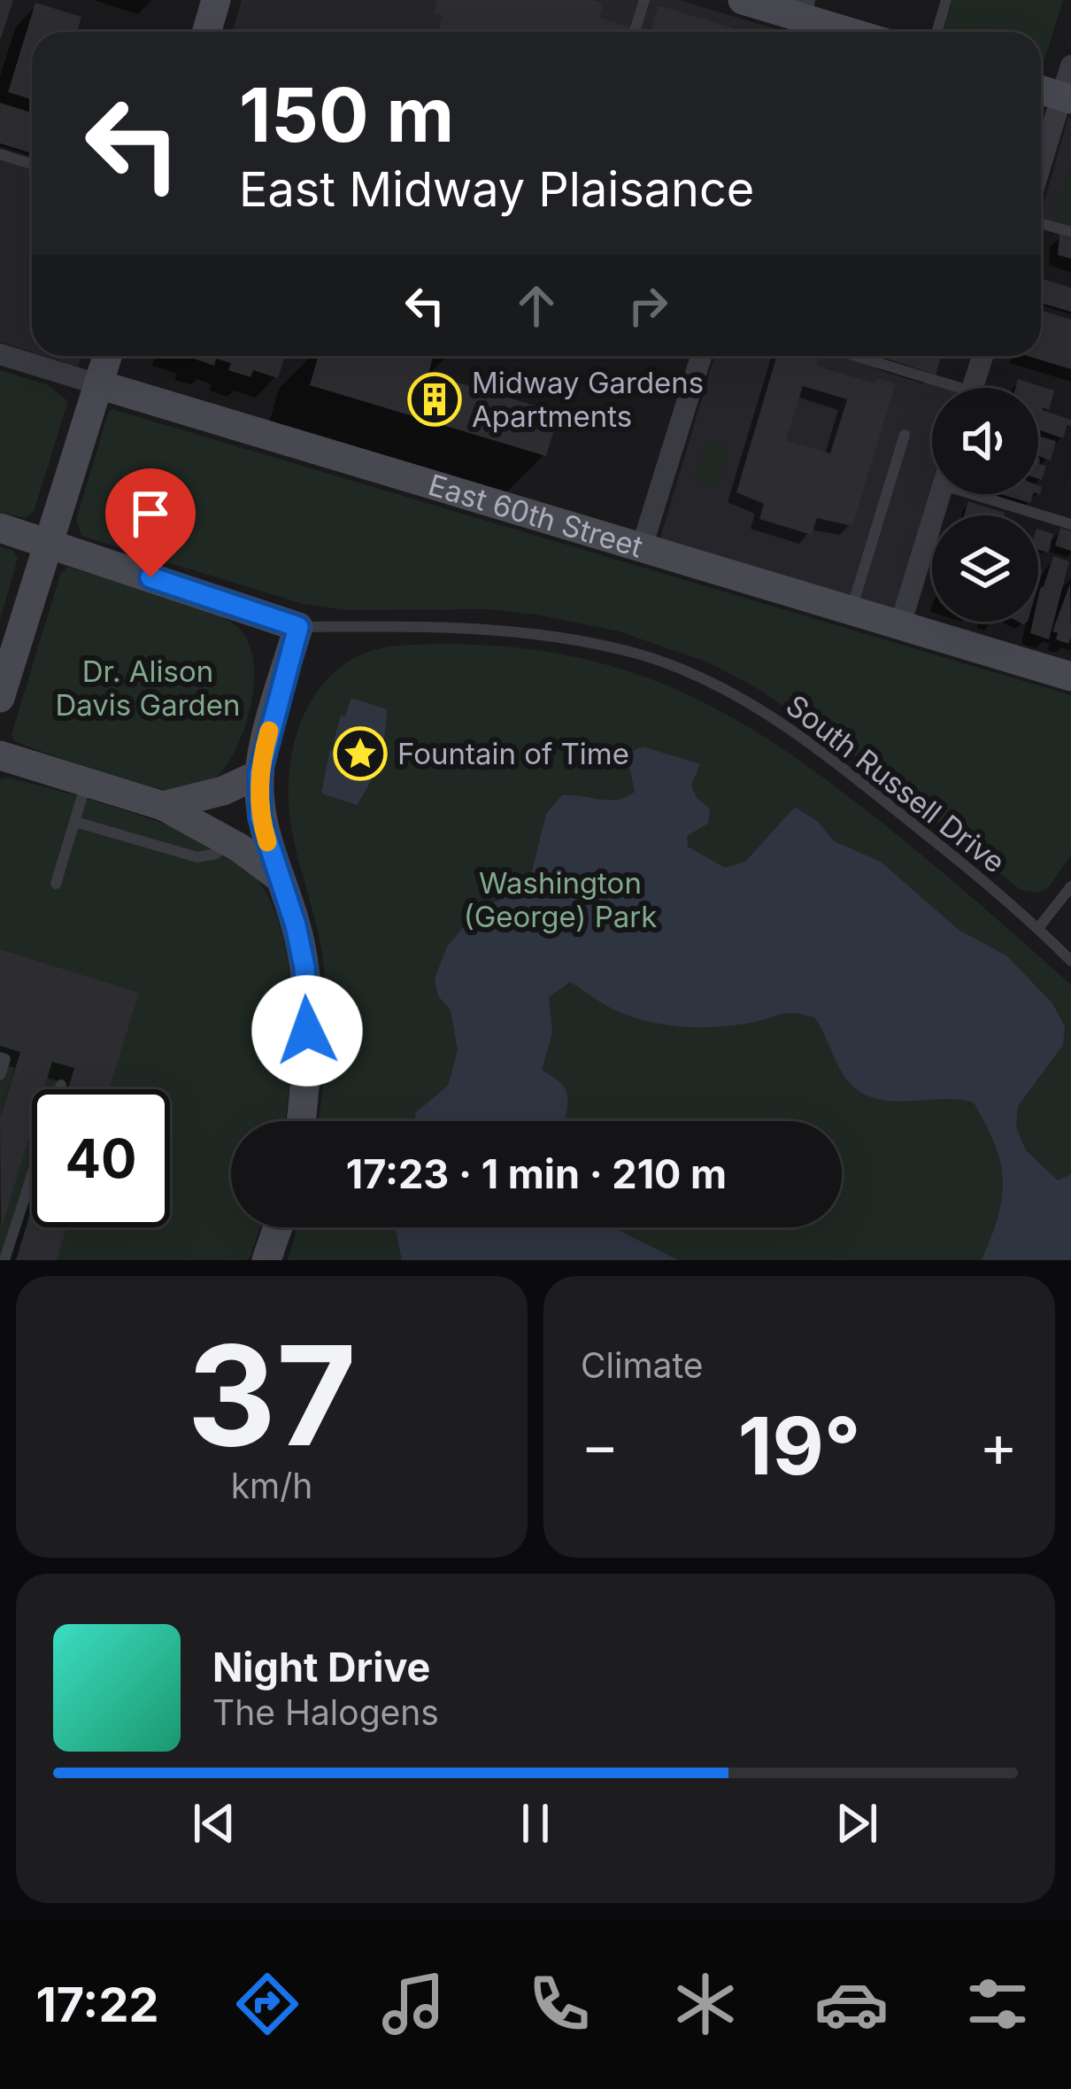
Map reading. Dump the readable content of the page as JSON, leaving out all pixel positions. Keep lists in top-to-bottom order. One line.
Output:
{"streets":{"street":["East 60th Street"],"lane":["South Russell Drive"]},"parks":["Dr. Alison Davis Garden","Washington (George) Park"],"places":{"building":["Midway Gardens Apartments"],"place":["Fountain of Time"]},"page":{"turn":["150 m","East Midway Plaisance"],"limit":"40","trip":"17:23 · 1 min · 210 m","tile":[["37","km/h"],"Climate"],"heat":["−","19°","+"],"song":["Night Drive","The Halogens"],"tabs":"17:22"}}
